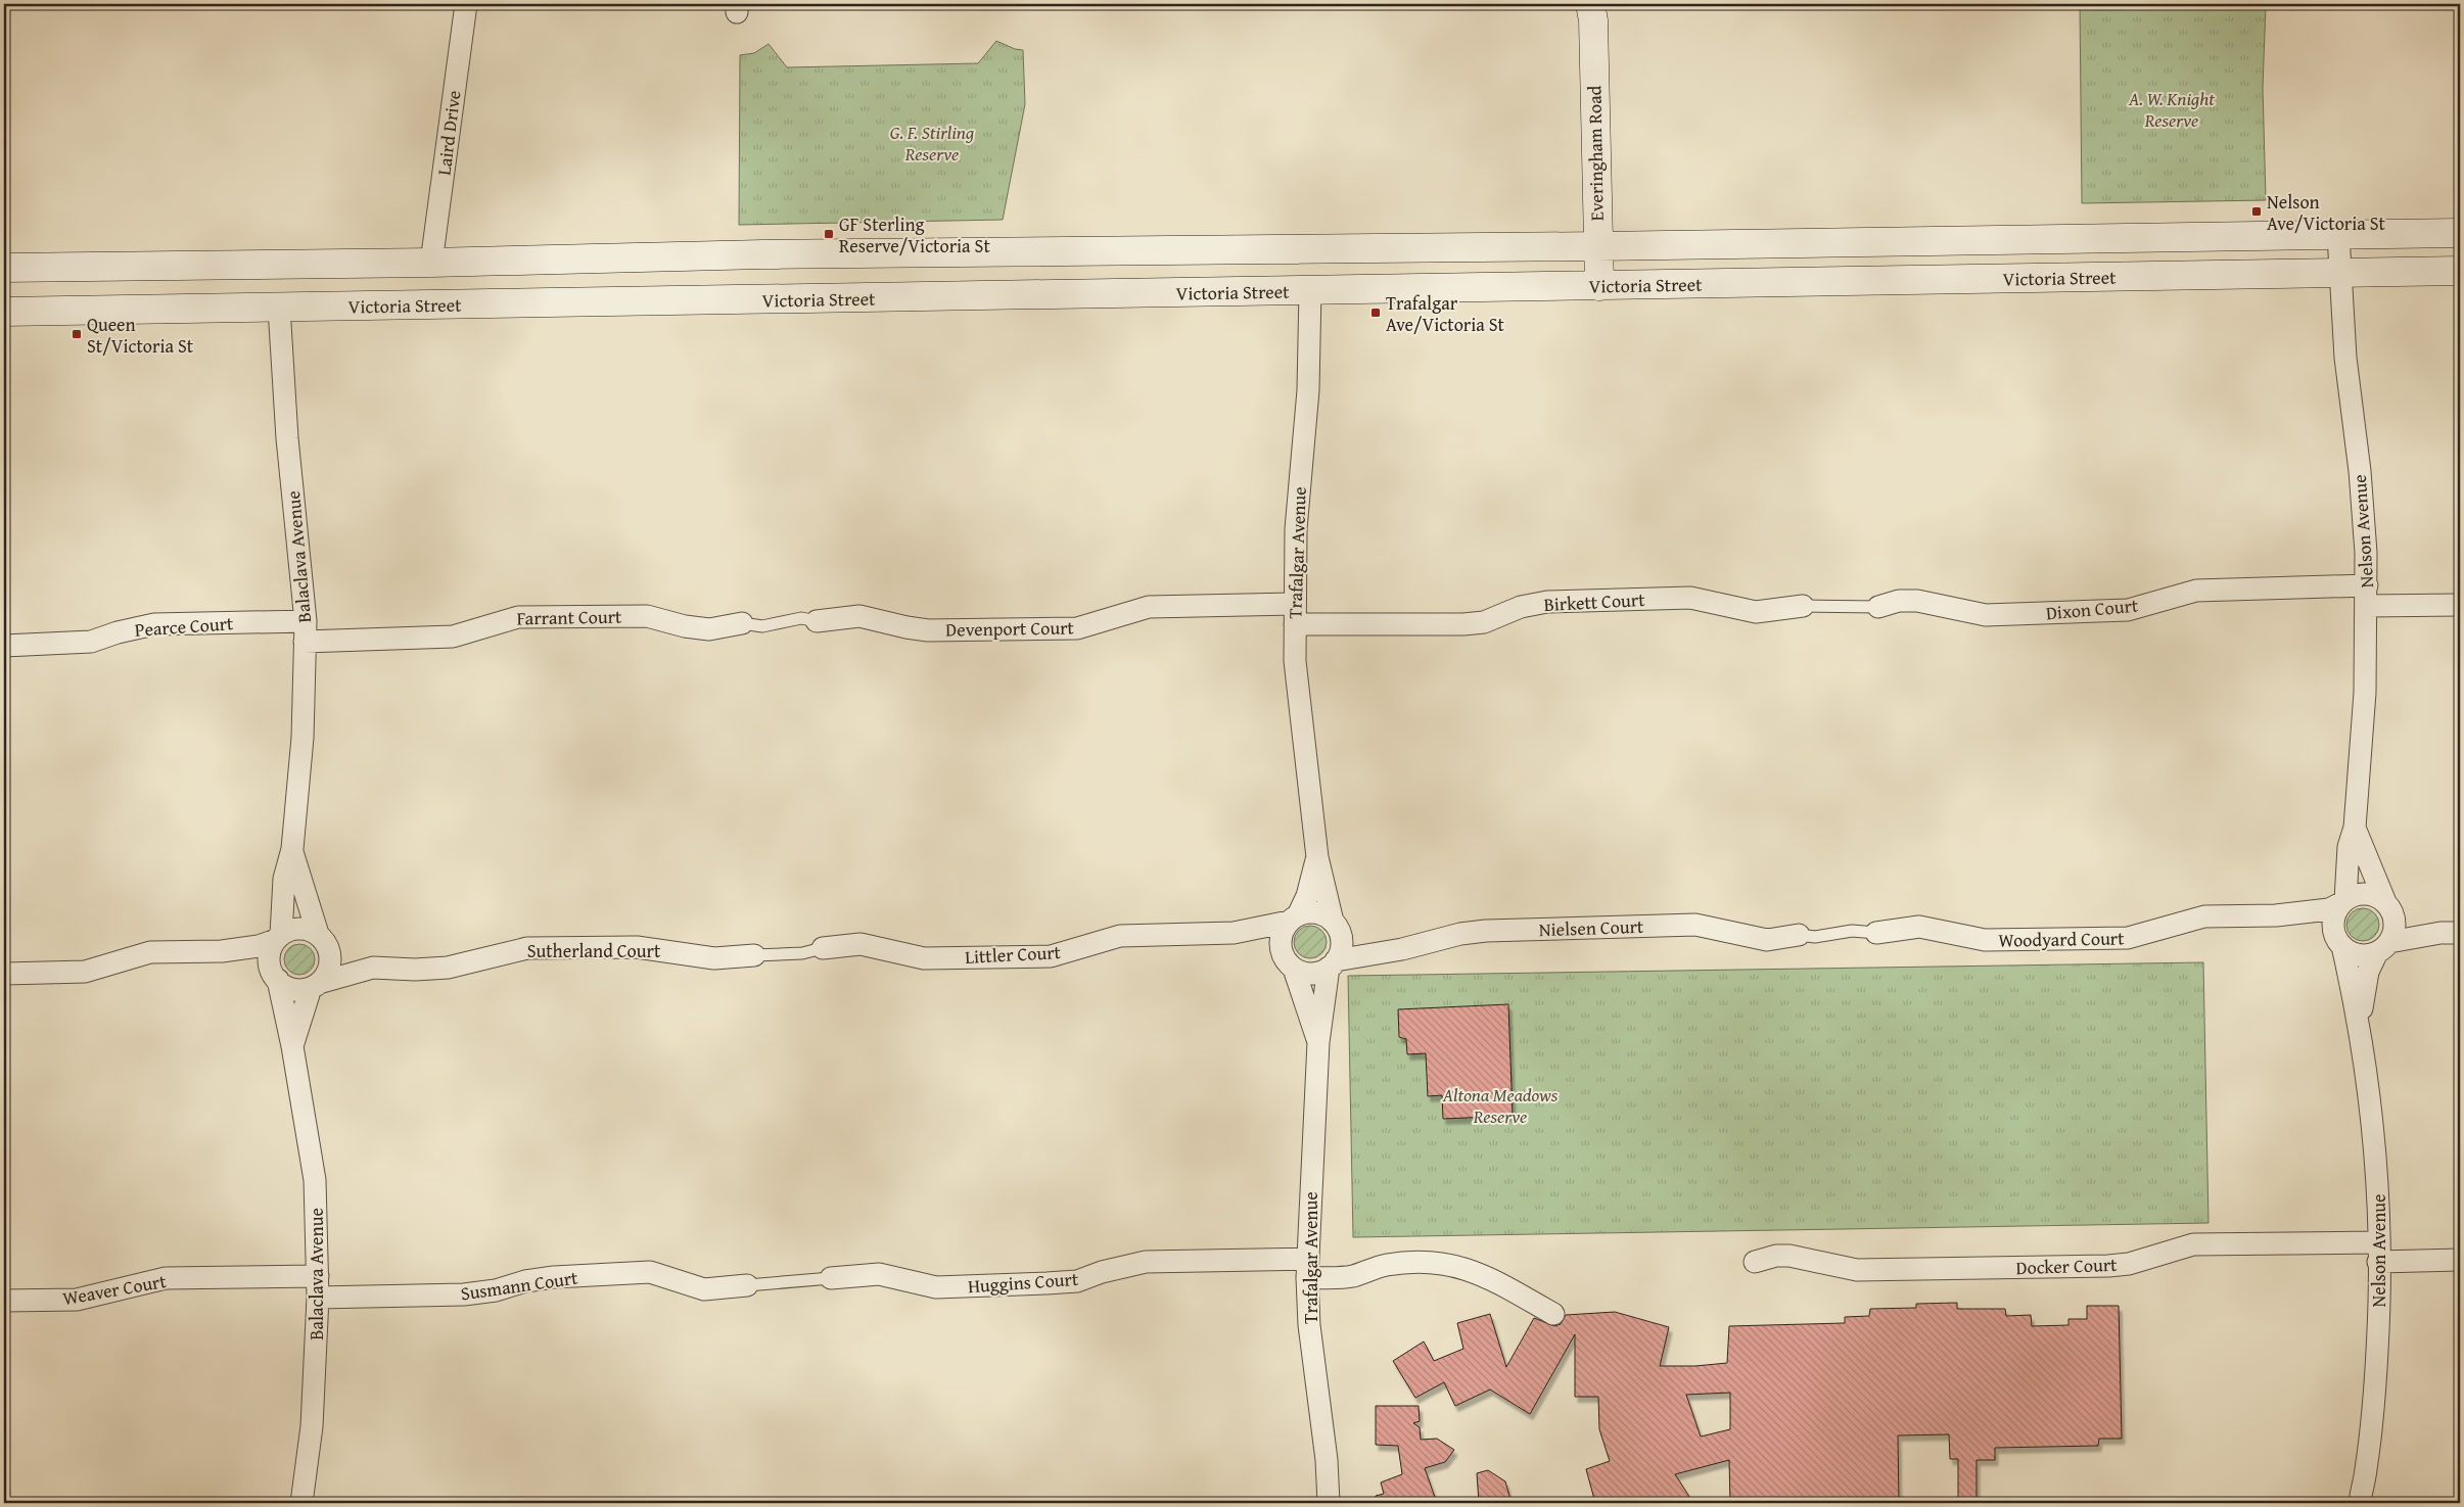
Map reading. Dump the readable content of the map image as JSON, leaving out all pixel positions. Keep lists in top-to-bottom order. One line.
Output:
{"streets":{"street":["Laird Drive","Everingham Road","Victoria Street","Nelson Avenue","Trafalgar Avenue","Balaclava Avenue","Birkett Court","Dixon Court","Farrant Court","Pearce Court","Devenport Court","Nielsen Court","Woodyard Court","Sutherland Court","Littler Court","Docker Court","Huggins Court","Susmann Court","Weaver Court"]},"crossings":[["Everingham Road","Victoria Street"],["Victoria Street","Nelson Avenue"],["Victoria Street","Trafalgar Avenue"],["Victoria Street","Balaclava Avenue"],["Nelson Avenue","Dixon Court"],["Nelson Avenue","Woodyard Court"],["Nelson Avenue","Docker Court"],["Trafalgar Avenue","Birkett Court"],["Trafalgar Avenue","Devenport Court"],["Trafalgar Avenue","Nielsen Court"],["Trafalgar Avenue","Littler Court"],["Trafalgar Avenue","Huggins Court"],["Balaclava Avenue","Farrant Court"],["Balaclava Avenue","Pearce Court"],["Balaclava Avenue","Sutherland Court"],["Balaclava Avenue","Susmann Court"],["Balaclava Avenue","Weaver Court"],["Birkett Court","Devenport Court"],["Farrant Court","Pearce Court"],["Nielsen Court","Littler Court"],["Susmann Court","Weaver Court"]],"parks":["A. W. Knight Reserve","G. F. Stirling Reserve","Altona Meadows Reserve"],"places":{"transit":["Nelson Ave/Victoria St","GF Sterling Reserve/Victoria St","Trafalgar Ave/Victoria St","Queen St/Victoria St"]}}
